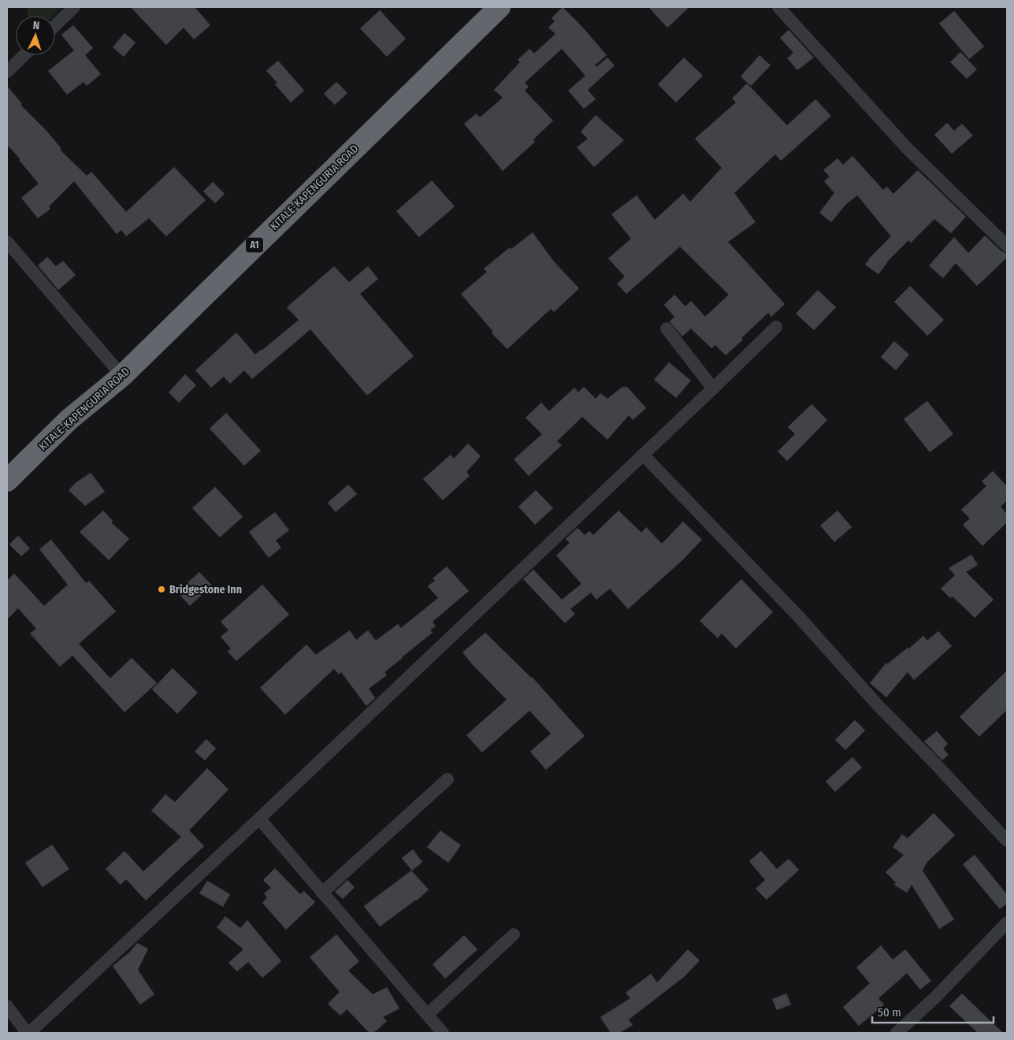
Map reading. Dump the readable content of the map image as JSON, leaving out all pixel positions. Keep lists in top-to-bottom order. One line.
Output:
{"streets":{"highway":["KITALE-KAPENGURIA ROAD","A1"]},"places":["Bridgestone Inn"],"scale_bar":"50 m","north":"top"}
